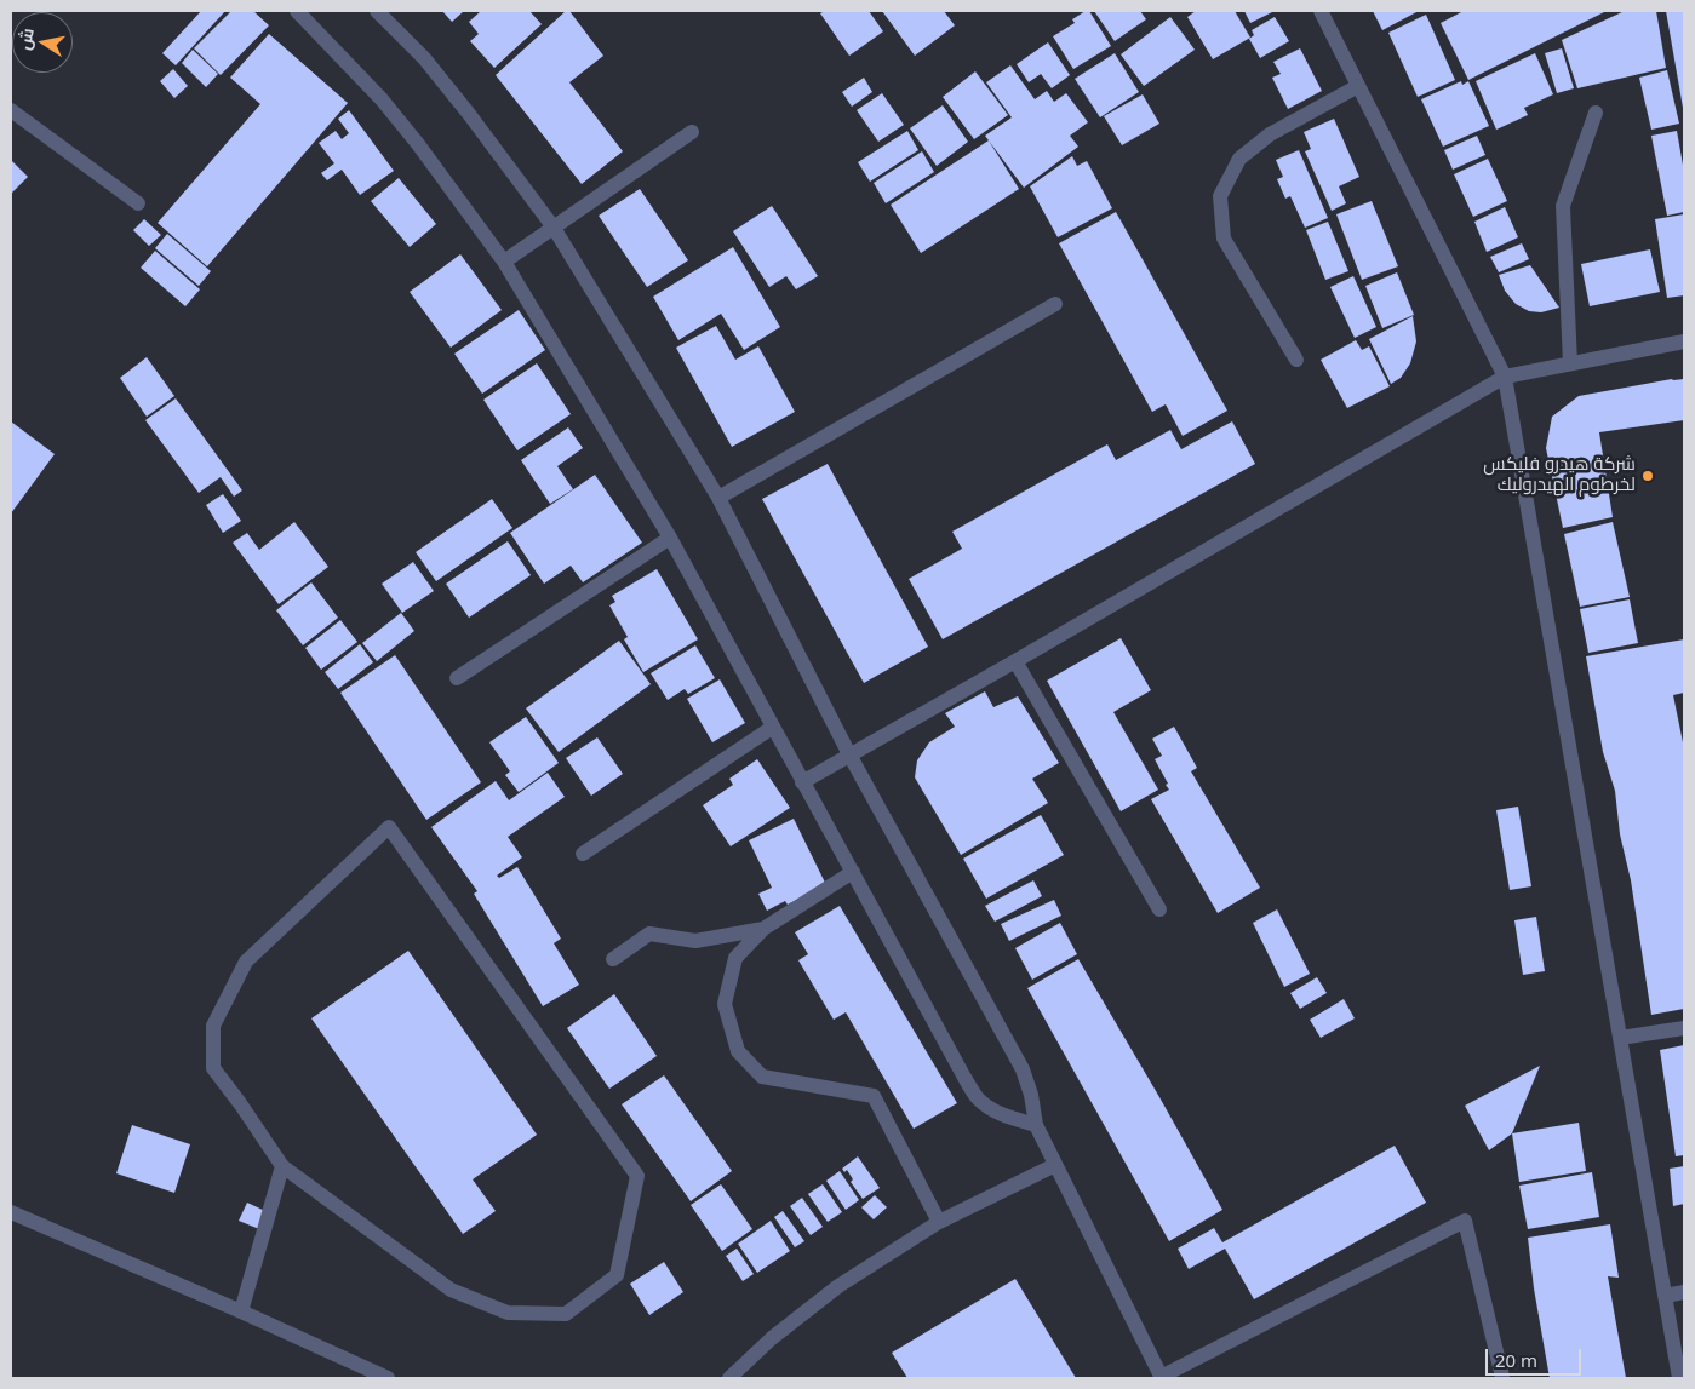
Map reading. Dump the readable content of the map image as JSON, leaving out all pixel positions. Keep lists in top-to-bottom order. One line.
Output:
{"places":["شركة هيدرو فليكس لخرطوم الهيدروليك"],"scale_bar":"20 m","north":"left"}
